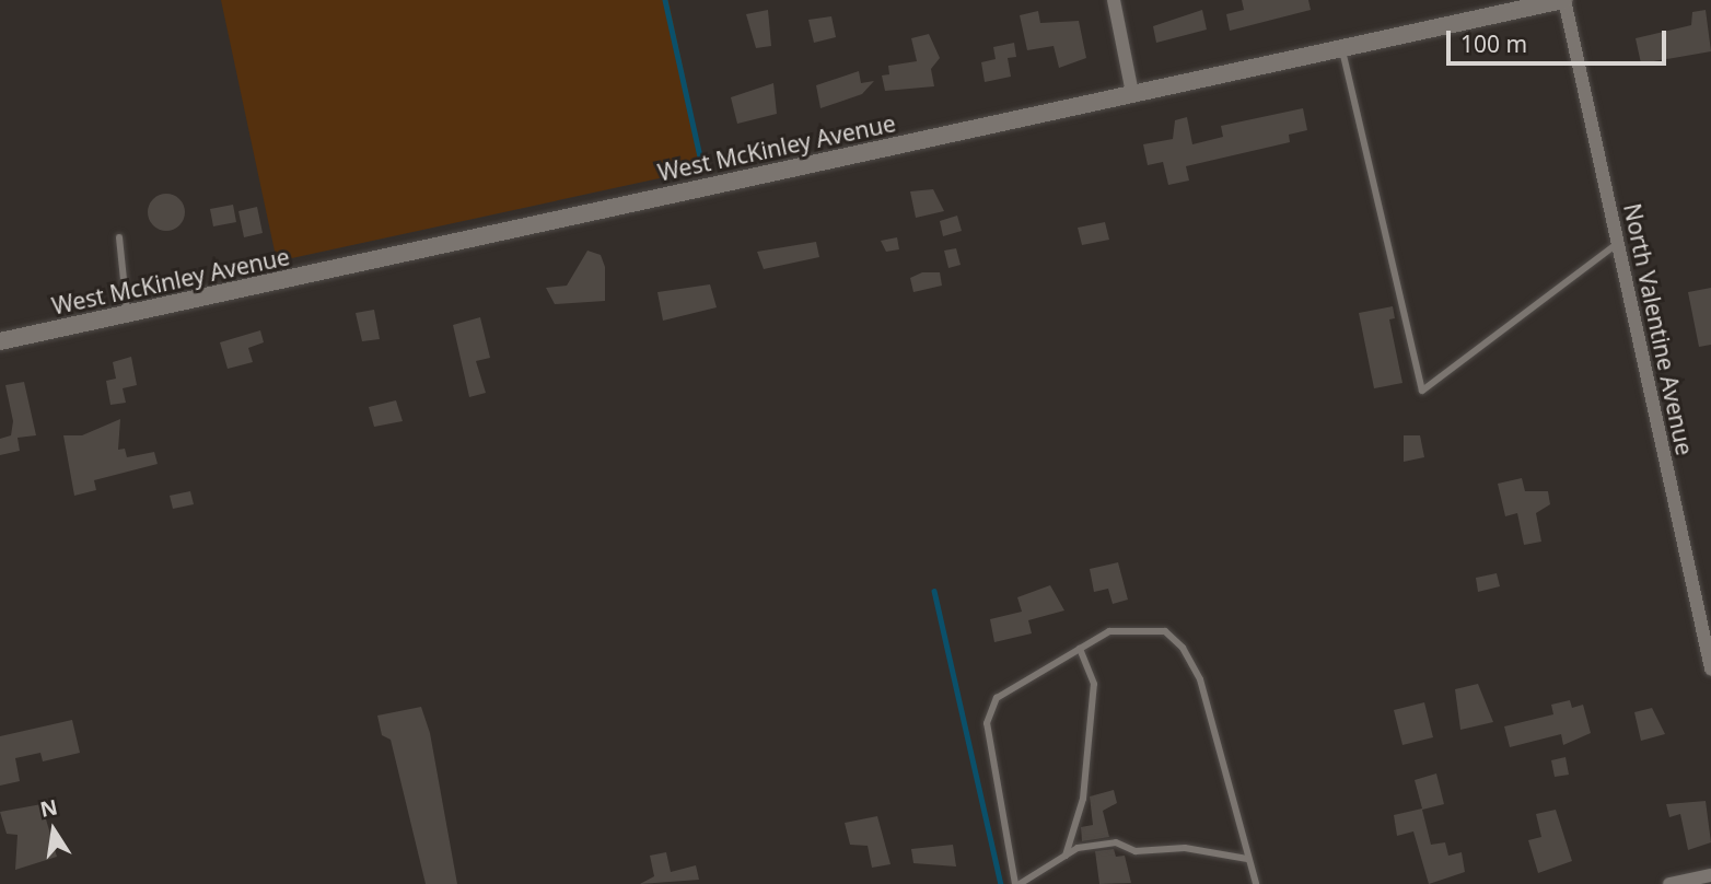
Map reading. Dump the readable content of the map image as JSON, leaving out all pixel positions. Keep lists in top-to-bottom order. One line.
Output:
{"streets":{"main road":["West McKinley Avenue"],"street":["North Valentine Avenue"]},"crossings":[["West McKinley Avenue","North Valentine Avenue"]],"scale_bar":"100 m","north":"top"}
